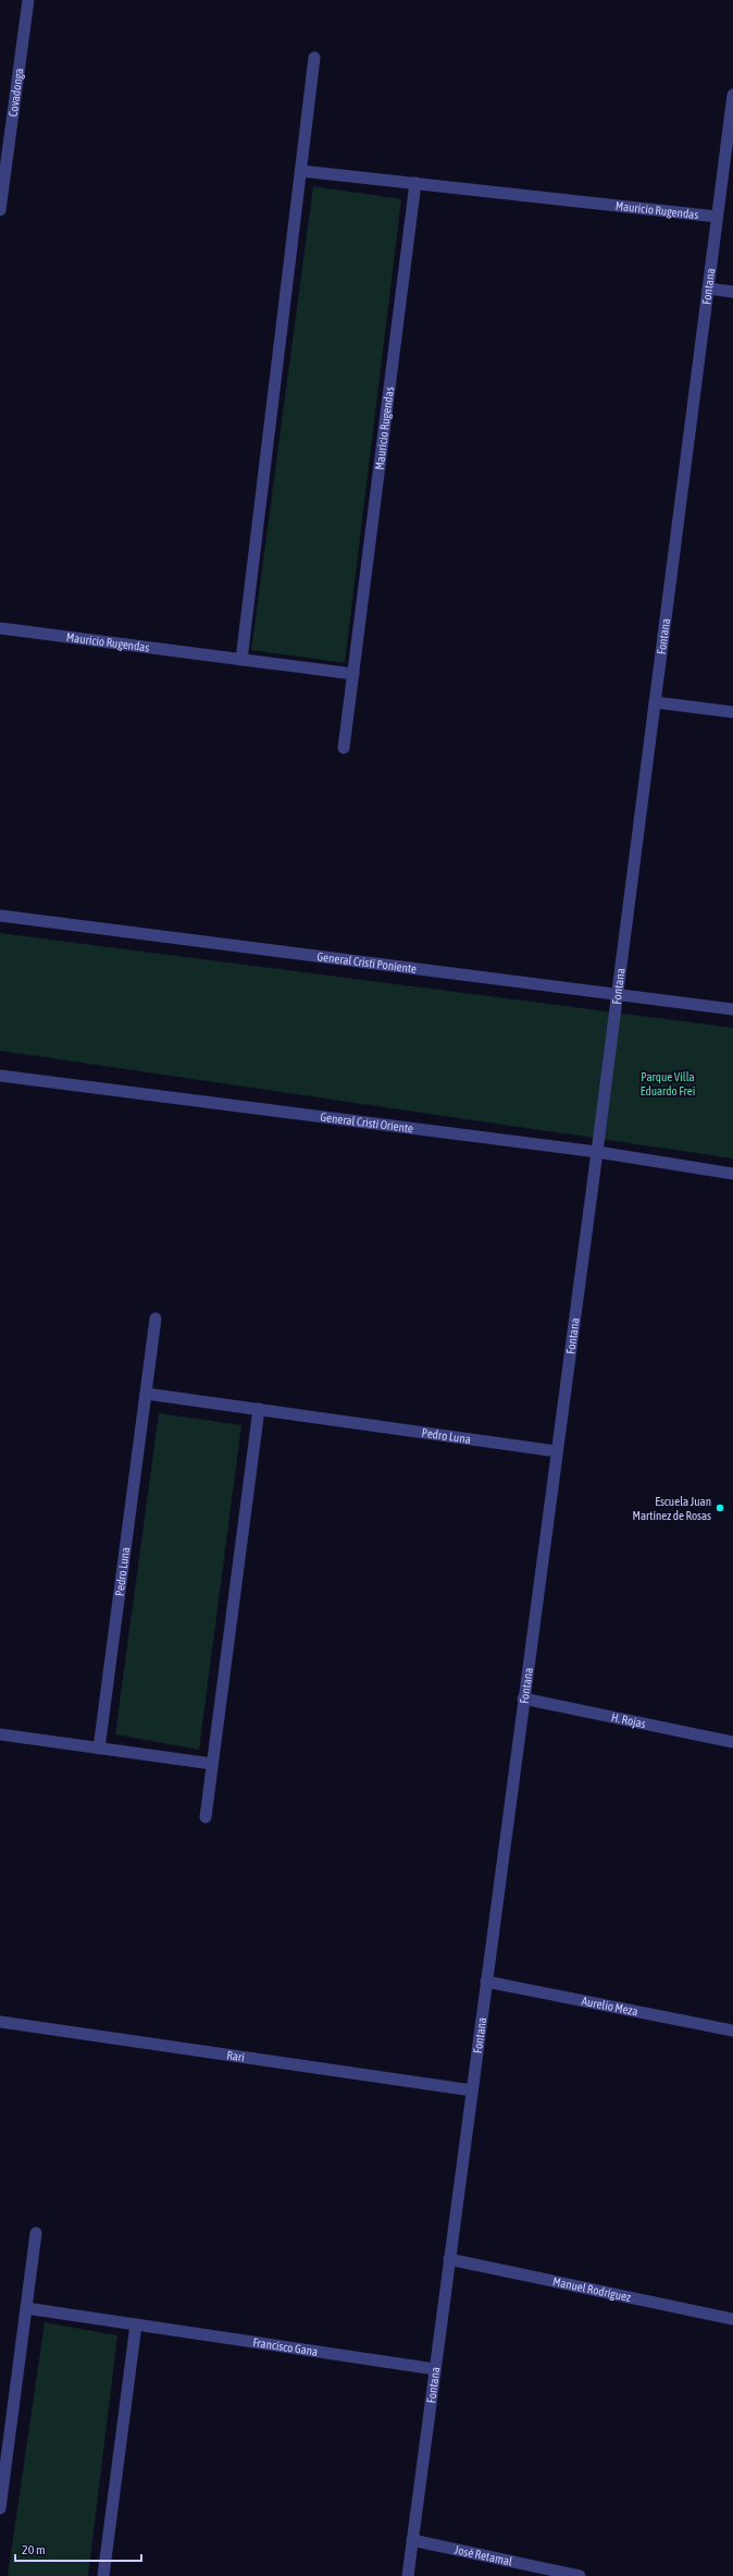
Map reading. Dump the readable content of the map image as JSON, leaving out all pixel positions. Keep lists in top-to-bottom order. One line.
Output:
{"streets":{"street":["Covadonga","Mauricio Rugendas","Fontana","General Cristi Poniente","General Cristi Oriente","Pedro Luna","H. Rojas","Aurelio Meza","Rari","Manuel Rodríguez","Francisco Gana","José Retamal"]},"crossings":[["Mauricio Rugendas","Fontana"],["Fontana","General Cristi Poniente"],["Fontana","General Cristi Oriente"],["Fontana","Pedro Luna"],["Fontana","H. Rojas"],["Fontana","Aurelio Meza"],["Fontana","Rari"],["Fontana","Manuel Rodríguez"],["Fontana","Francisco Gana"],["Fontana","José Retamal"]],"parks":["Parque Villa Eduardo Frei"],"places":["Escuela Juan Martínez de Rosas"],"scale_bar":"20 m"}
